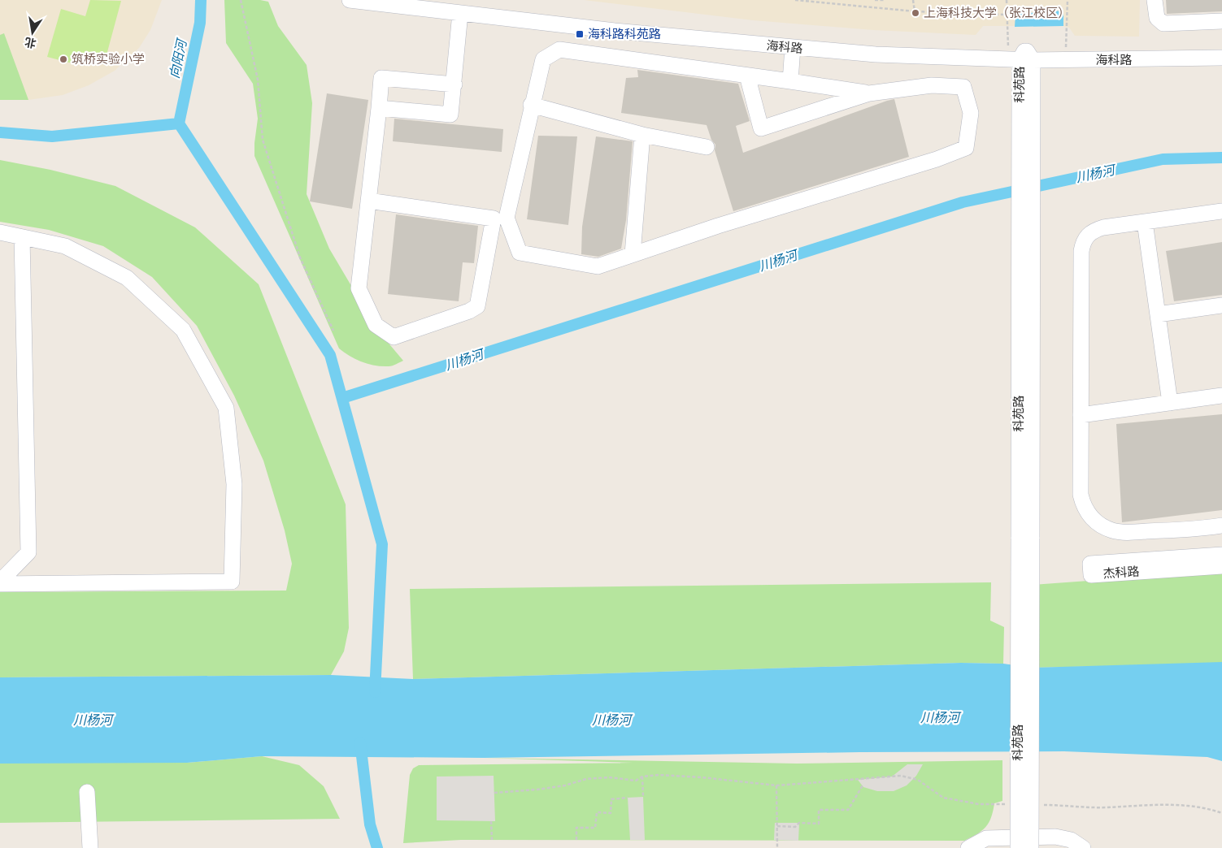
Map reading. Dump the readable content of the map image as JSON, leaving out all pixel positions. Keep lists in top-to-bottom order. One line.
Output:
{"streets":{"street":["海科路","科苑路","杰科路"]},"crossings":[["海科路","科苑路"]],"water":["向阳河","川杨河"],"places":{"other":["上海科技大学（张江校区）","筑桥实验小学"],"transit":["海科路科苑路"]},"north":"bottom"}
